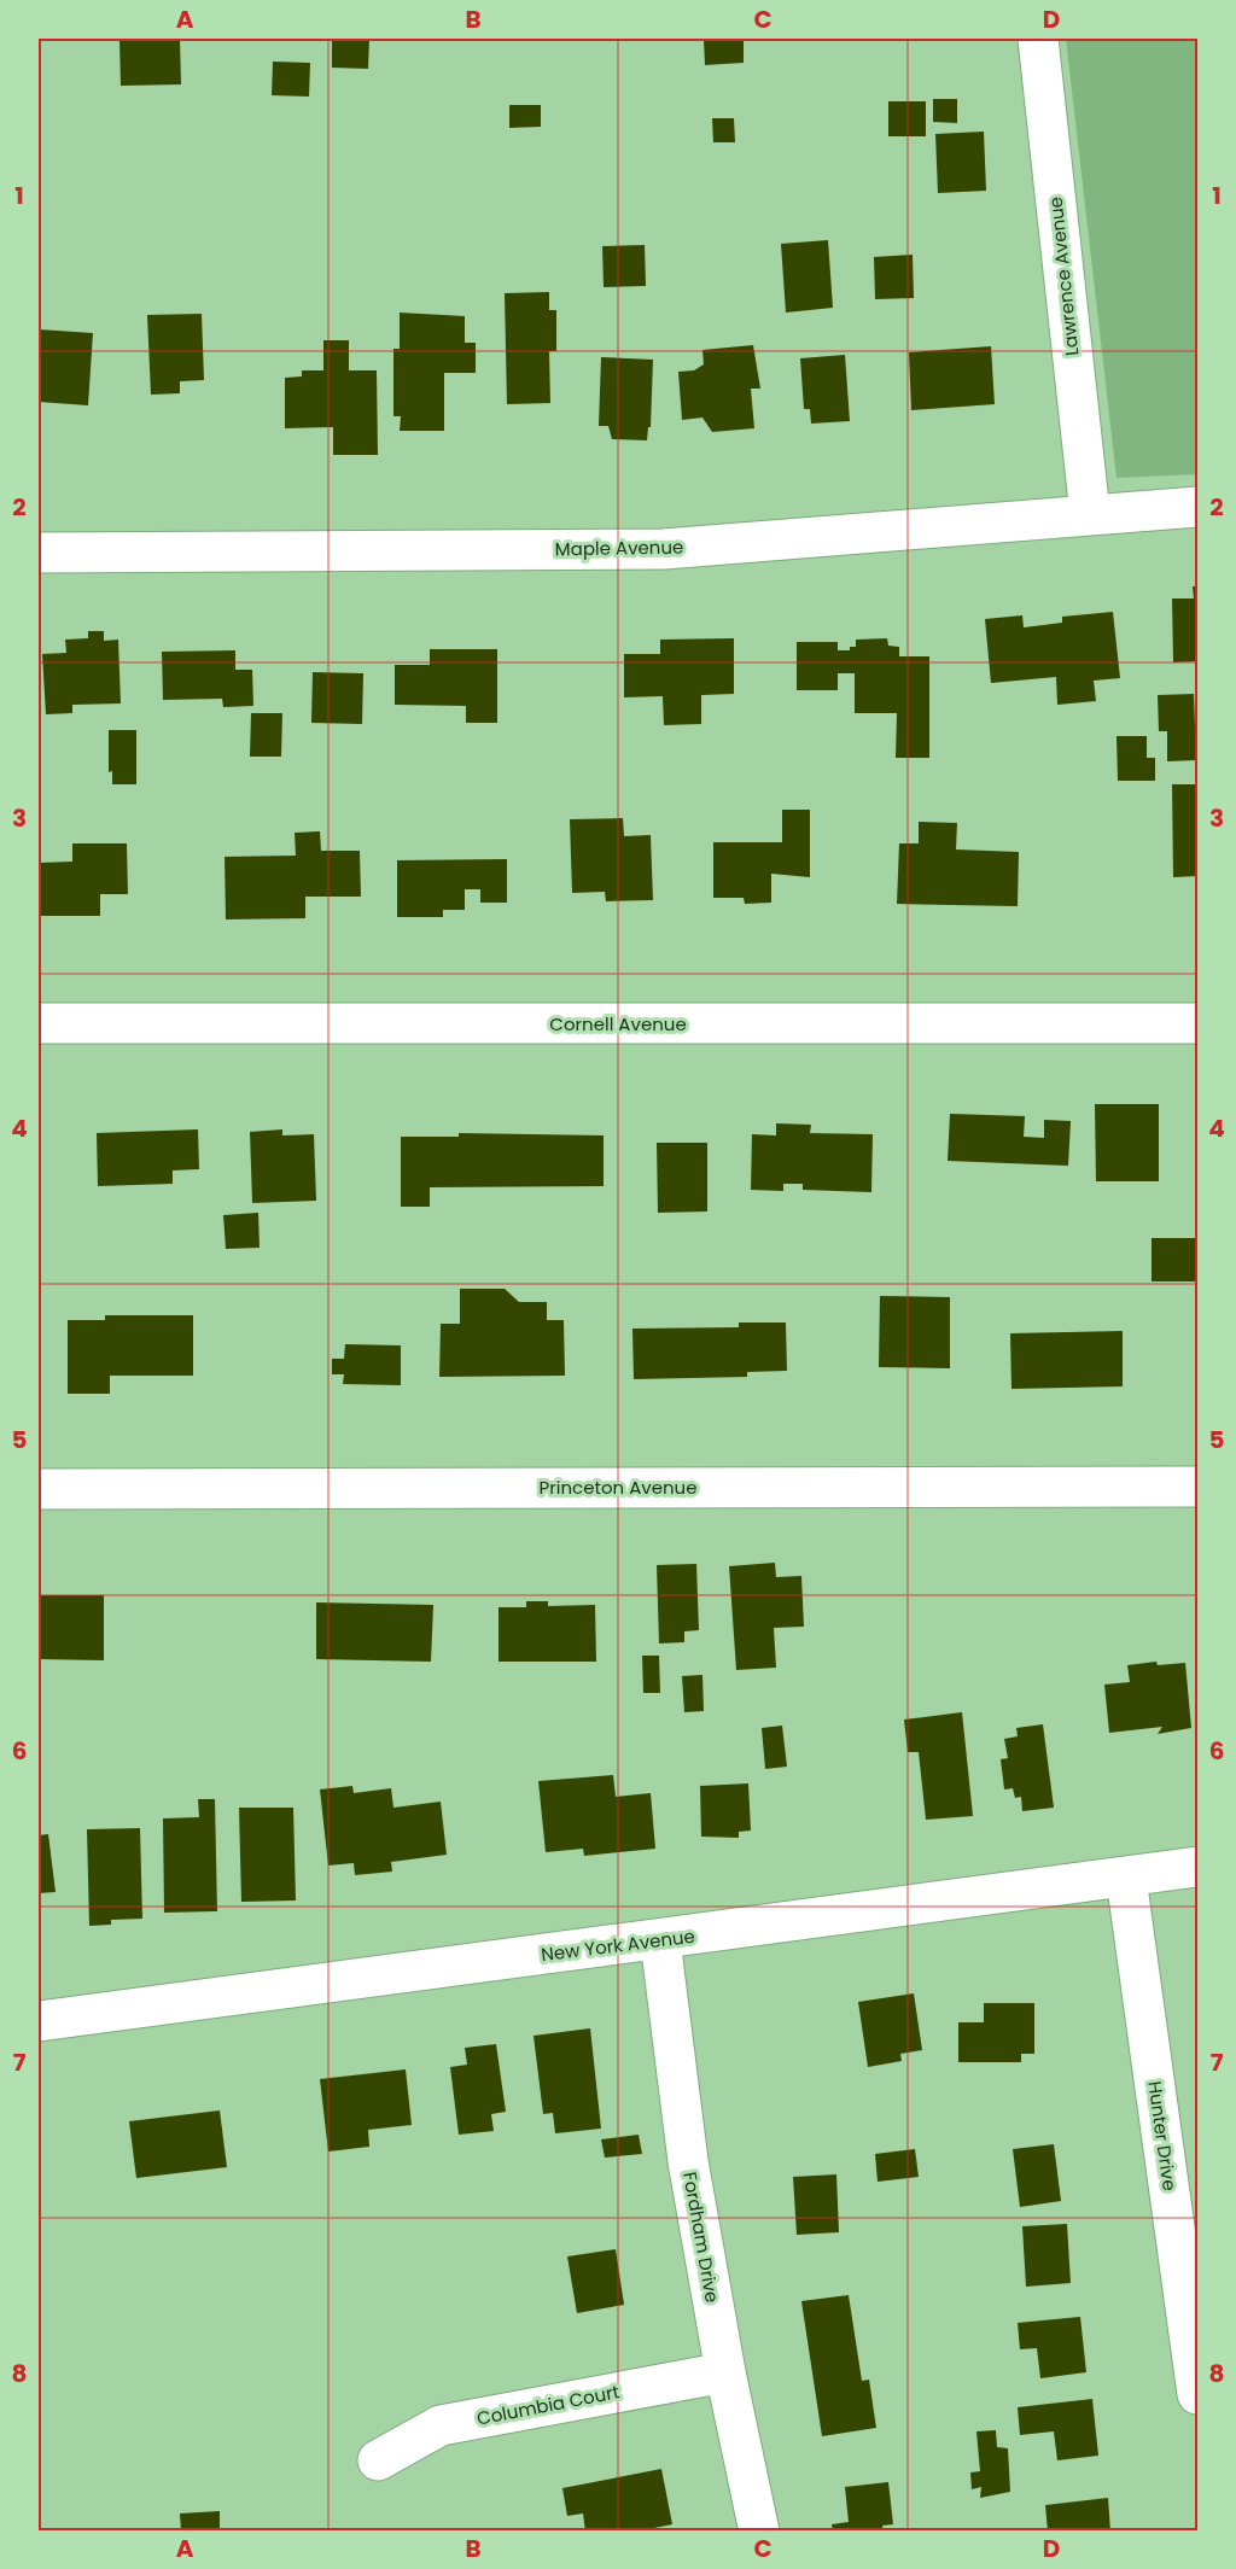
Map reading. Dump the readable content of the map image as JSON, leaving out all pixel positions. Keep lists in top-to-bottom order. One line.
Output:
{"streets":{"street":["Lawrence Avenue","Maple Avenue","Cornell Avenue","Princeton Avenue","New York Avenue","Hunter Drive","Fordham Drive","Columbia Court"]},"crossings":[["Lawrence Avenue","Maple Avenue"],["New York Avenue","Hunter Drive"],["New York Avenue","Fordham Drive"],["Fordham Drive","Columbia Court"]],"grid":{"columns":["A","B","C","D"],"rows":["1","2","3","4","5","6","7","8"]}}
